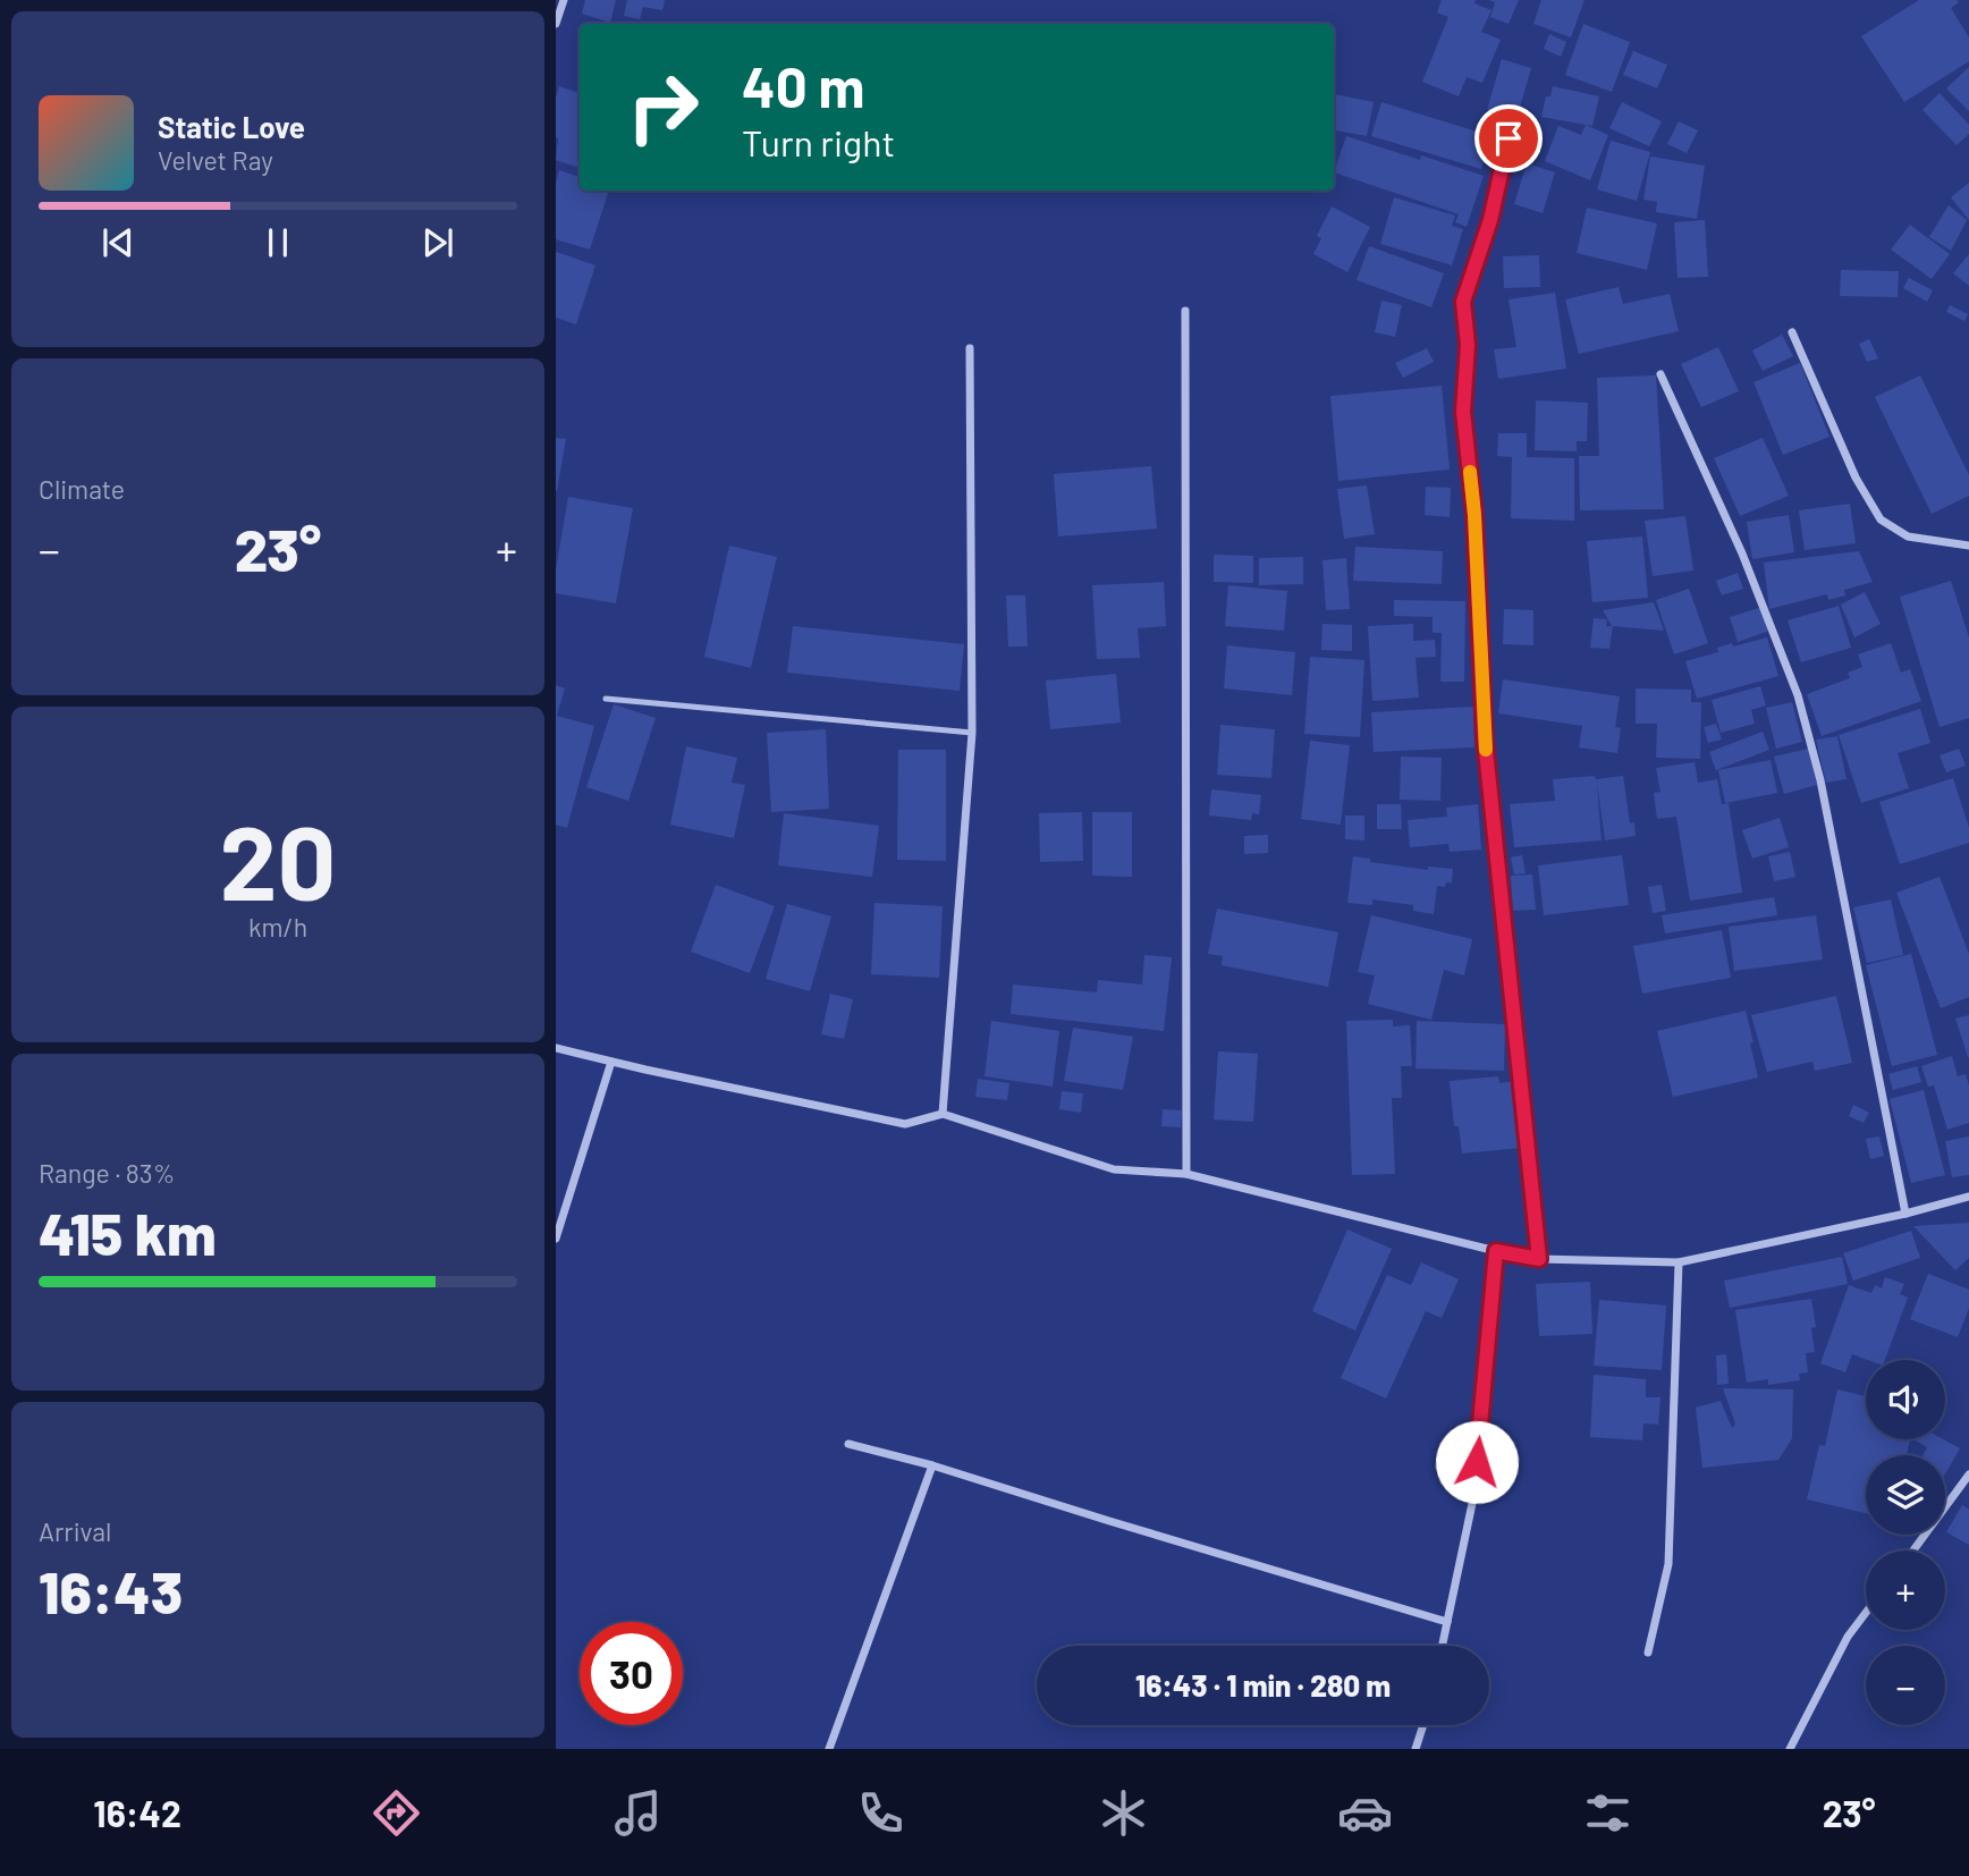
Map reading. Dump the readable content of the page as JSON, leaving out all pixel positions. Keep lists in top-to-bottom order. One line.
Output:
{"page":{"turn":["40 m","Turn right"],"song":["Static Love","Velvet Ray"],"tile":["Climate",["20","km/h"],["Range · 83%","415 km"],["Arrival","16:43"]],"heat":["−","23°","+"],"map_buttons":["+","−"],"limit":"30","trip":"16:43 · 1 min · 280 m","tabs":["16:42","23°"]}}
